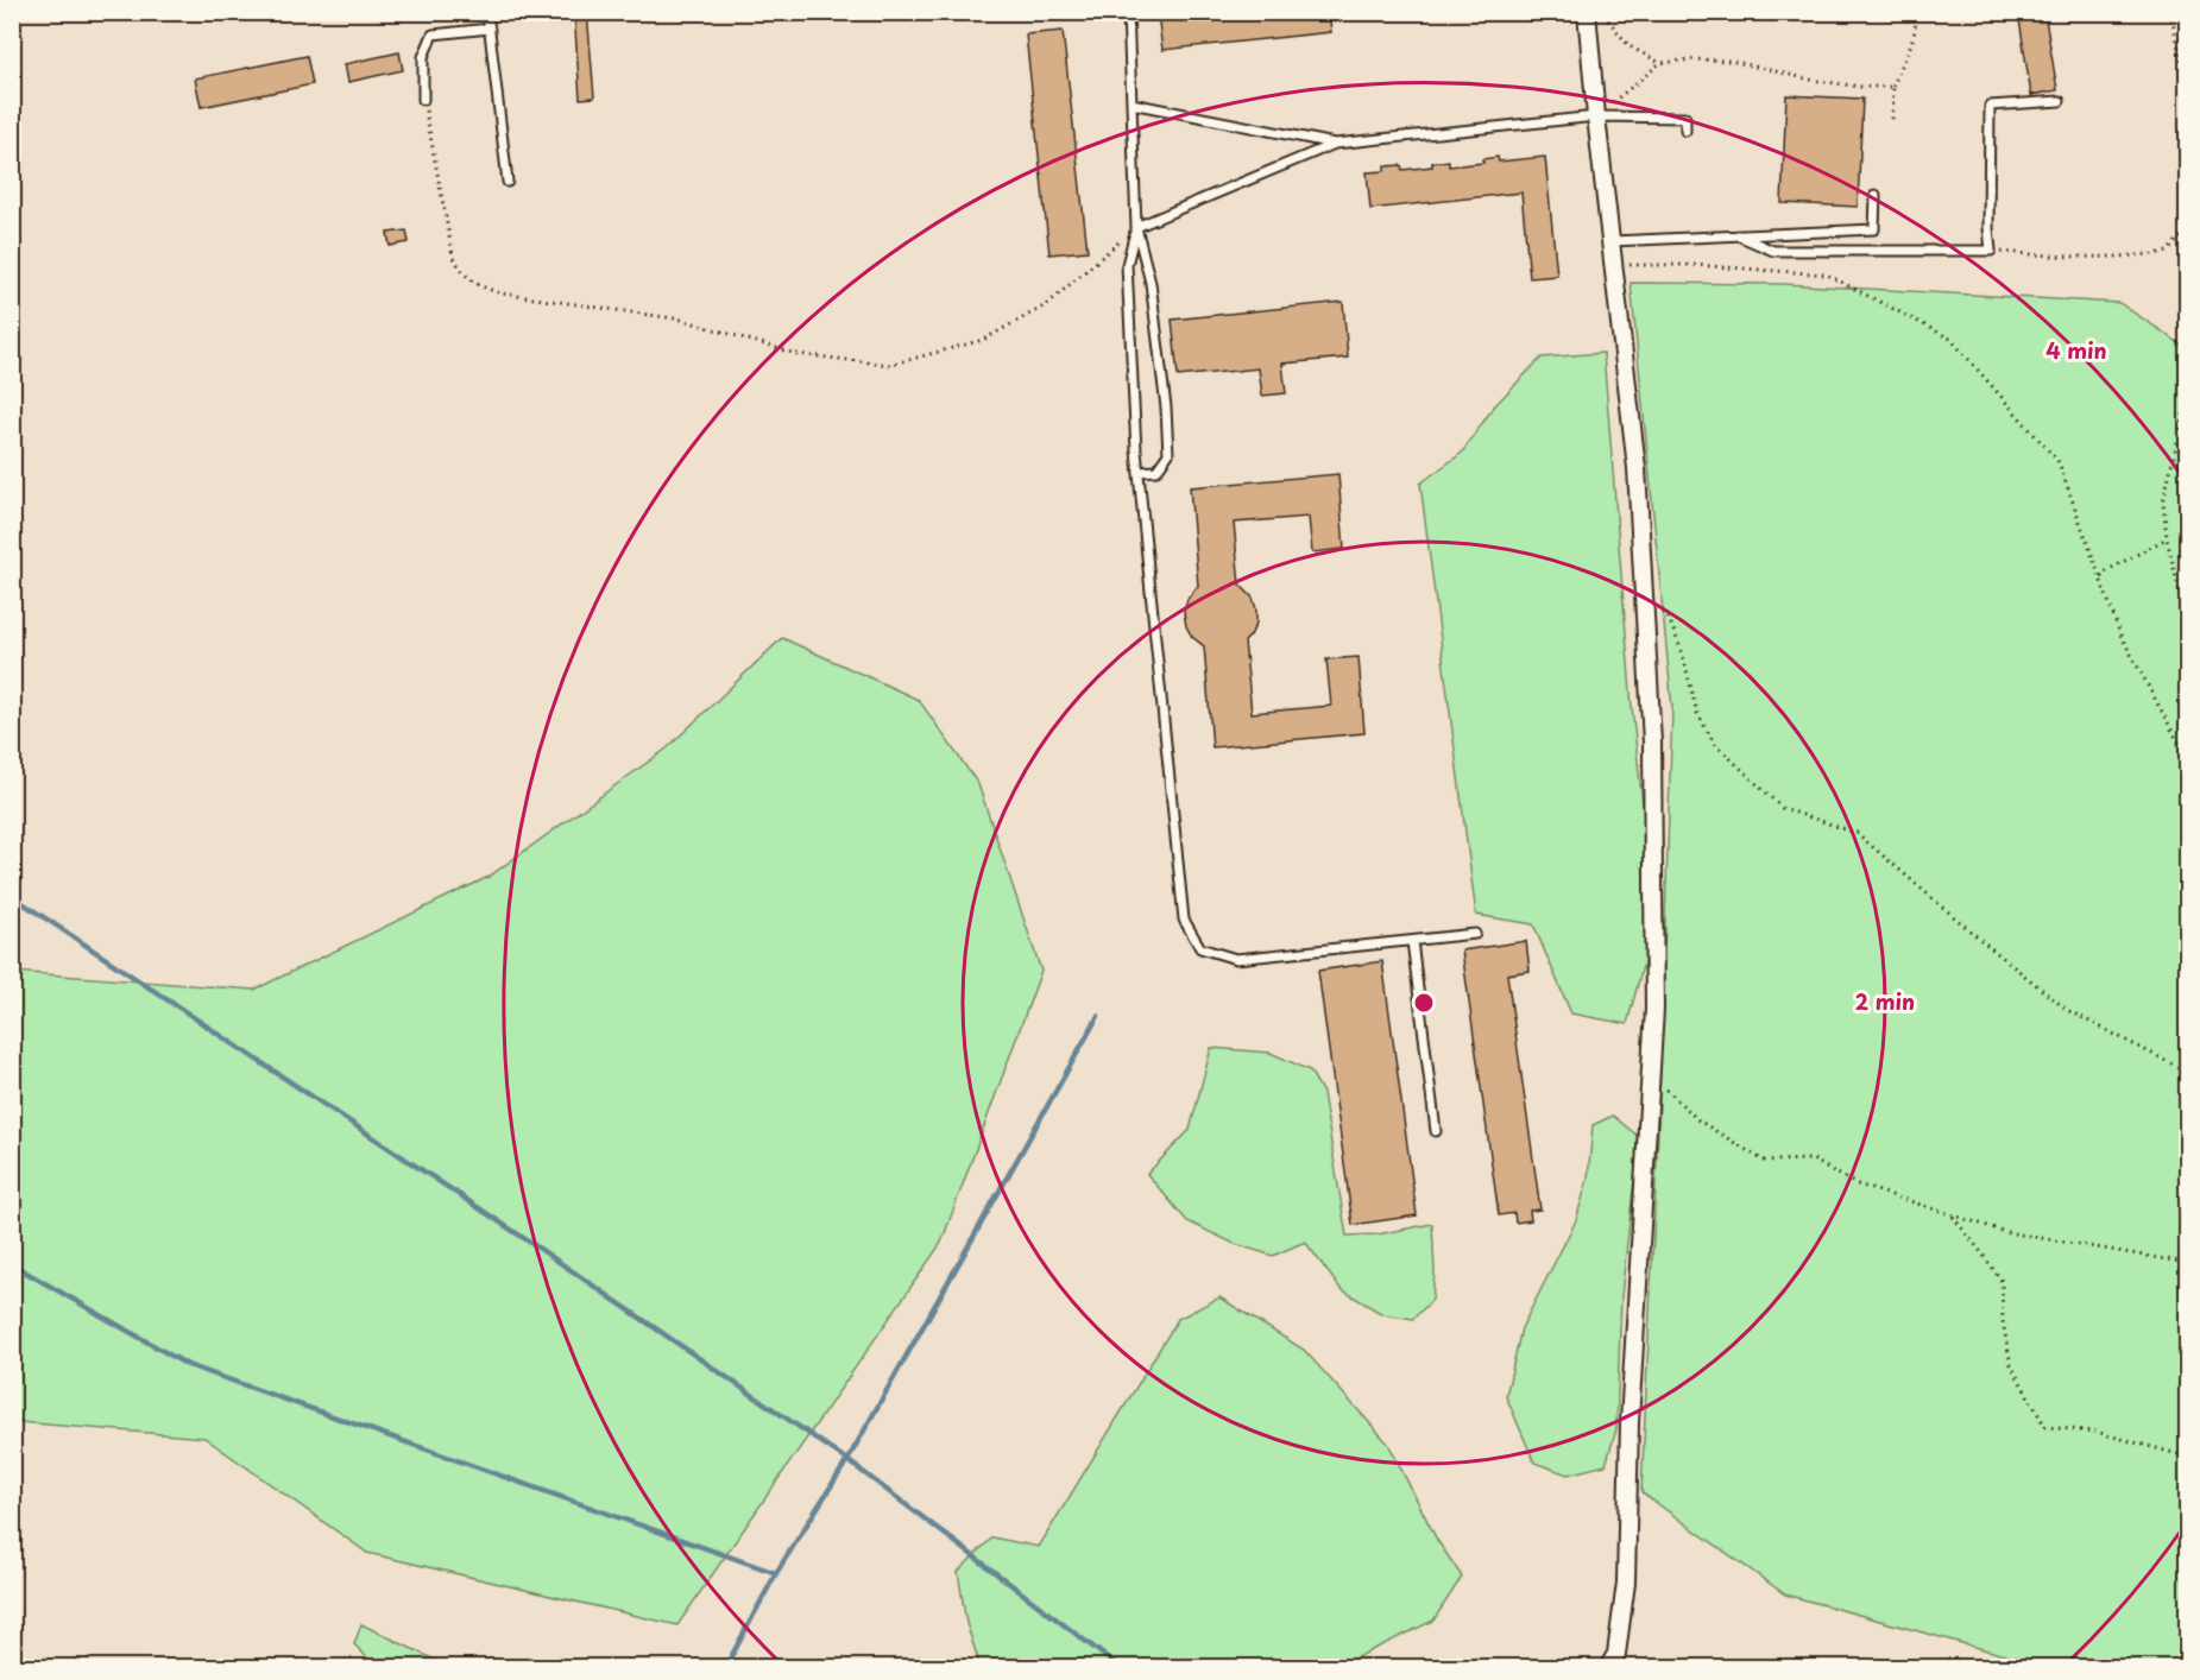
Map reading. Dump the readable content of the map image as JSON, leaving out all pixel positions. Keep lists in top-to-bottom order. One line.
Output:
{"rings":["4 min","2 min"]}
